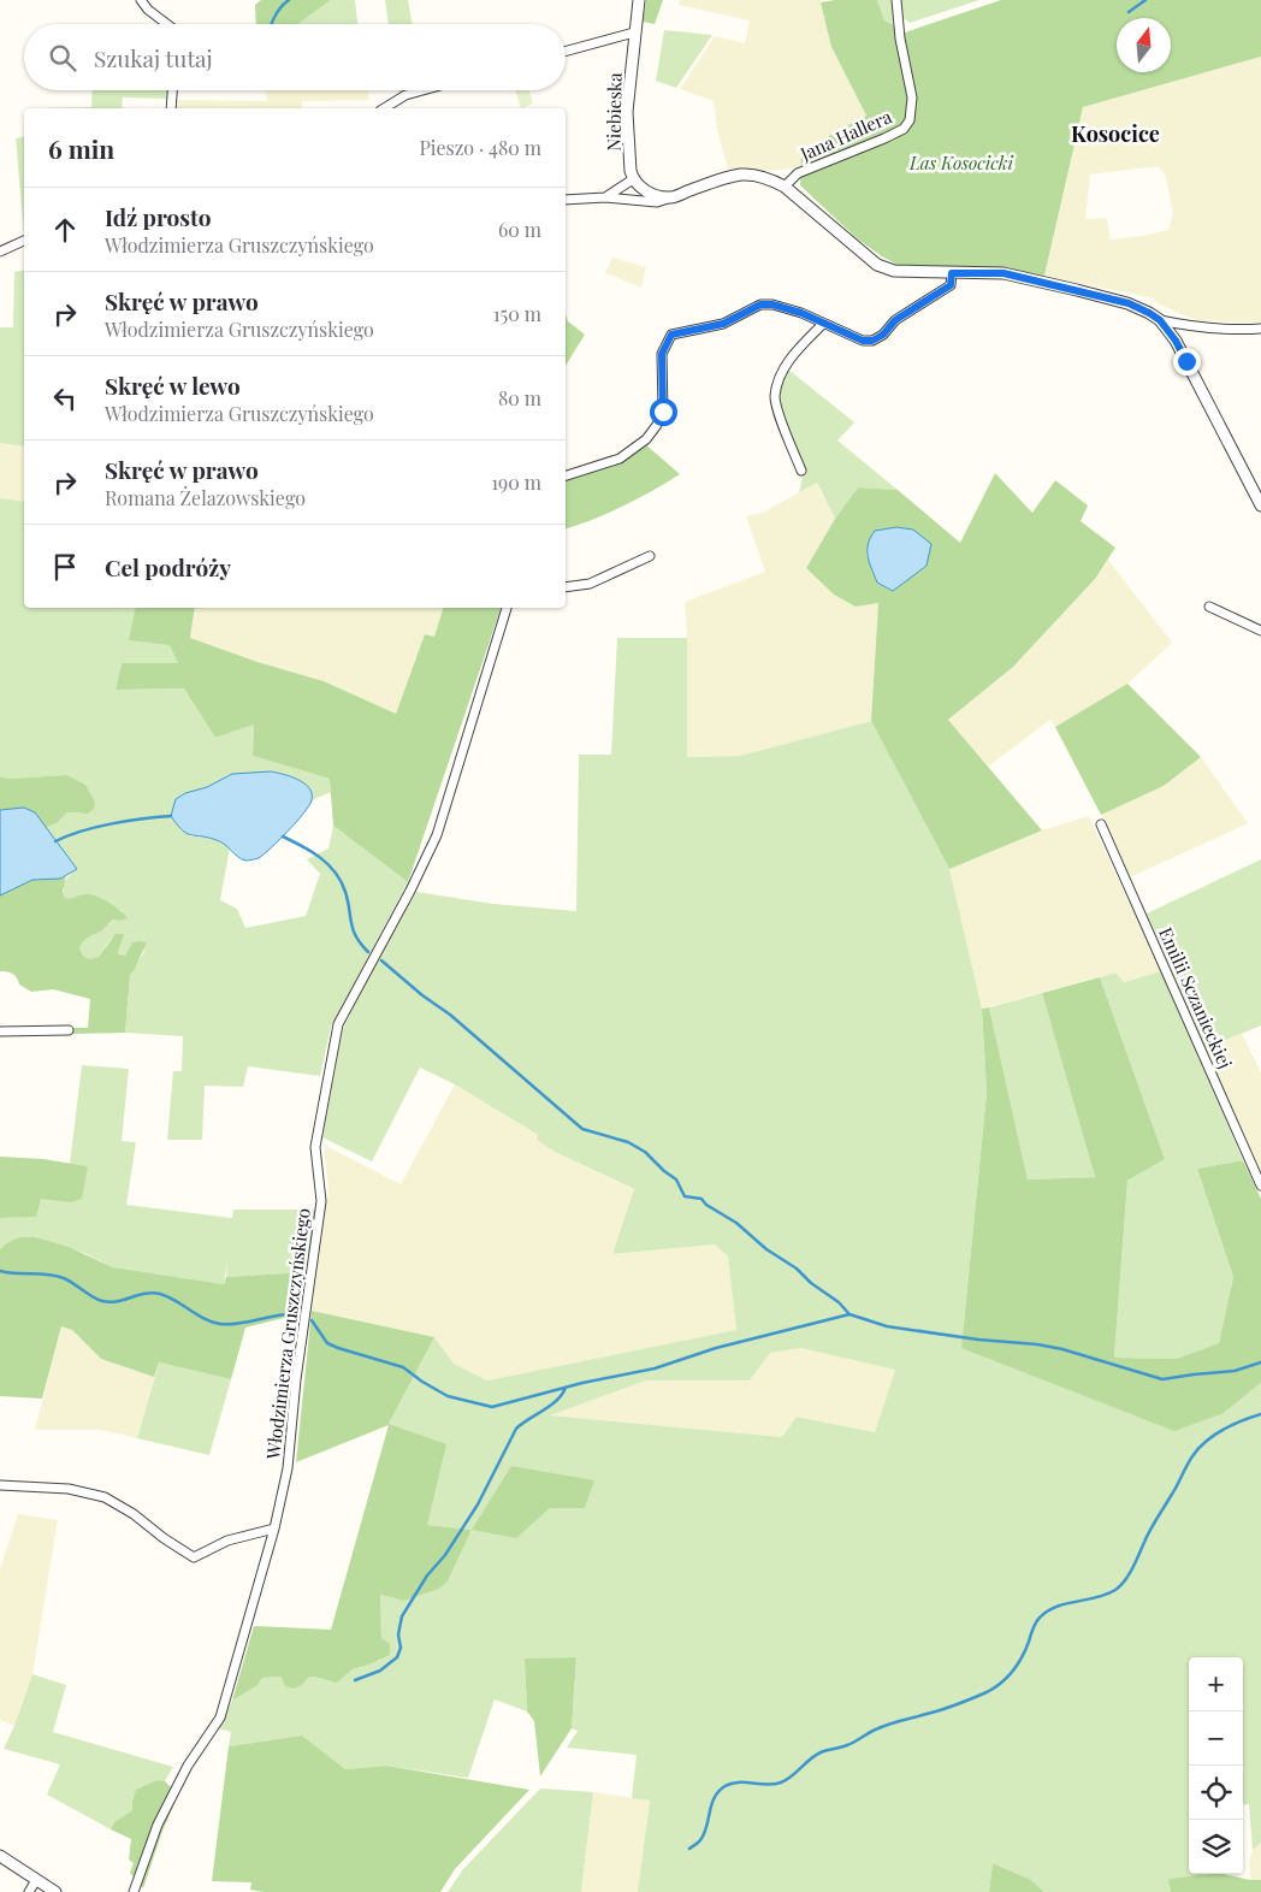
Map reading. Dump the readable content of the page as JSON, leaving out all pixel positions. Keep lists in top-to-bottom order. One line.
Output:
{"streets":{"street":["Niebieska","Jana Hallera","Emilii Sczanieckiej","Włodzimierza Gruszczyńskiego"]},"districts":["Kosocice"],"parks":["Las Kosocicki"],"north":"top","page":{"search":"Szukaj tutaj","heading":["6 min","Pieszo · 480 m"],"list":[["Idź prosto","Włodzimierza Gruszczyńskiego","60 m"],["Skręć w prawo","Włodzimierza Gruszczyńskiego","150 m"],["Skręć w lewo","Włodzimierza Gruszczyńskiego","80 m"],["Skręć w prawo","Romana Żelazowskiego","190 m"],"Cel podróży"],"map_buttons":["+","−"]}}
